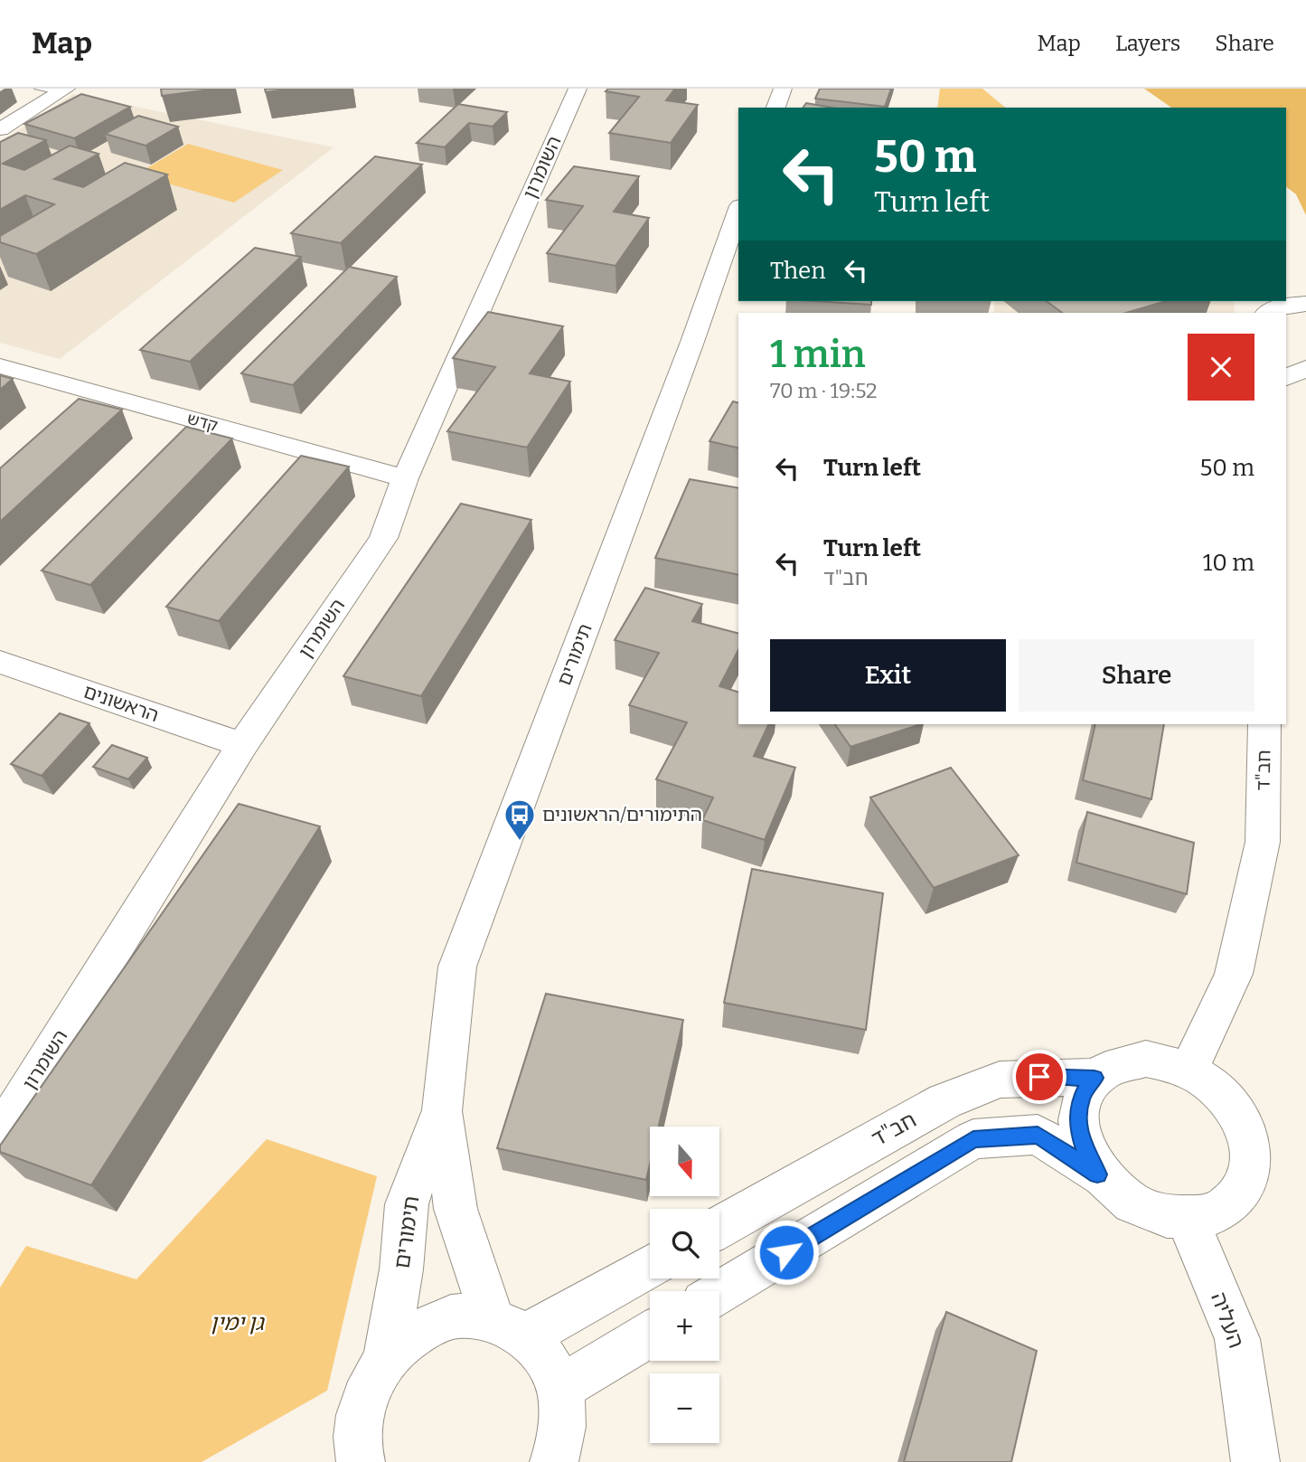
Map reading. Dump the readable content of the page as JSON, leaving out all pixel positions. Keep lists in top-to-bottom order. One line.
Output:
{"streets":{"street":["השומרון","קדש","תימורים","הראשונים","חב\"ד","העליה"]},"crossings":[["השומרון","קדש"],["השומרון","הראשונים"],["חב\"ד","העליה"]],"parks":["גן ימין"],"places":{"bus stop":["התימורים/הראשונים"]},"north":"bottom","page":{"header":"Map","nav":["Map","Layers","Share"],"turn":["50 m","Turn left"],"then":"Then","heading":["1 min","70 m · 19:52"],"list":[{"name":"Turn left","value":"50 m"},{"name":"Turn left","note":"חב\"ד","value":"10 m"}],"buttons":["Exit","Share"],"map_buttons":["+","−"]}}
